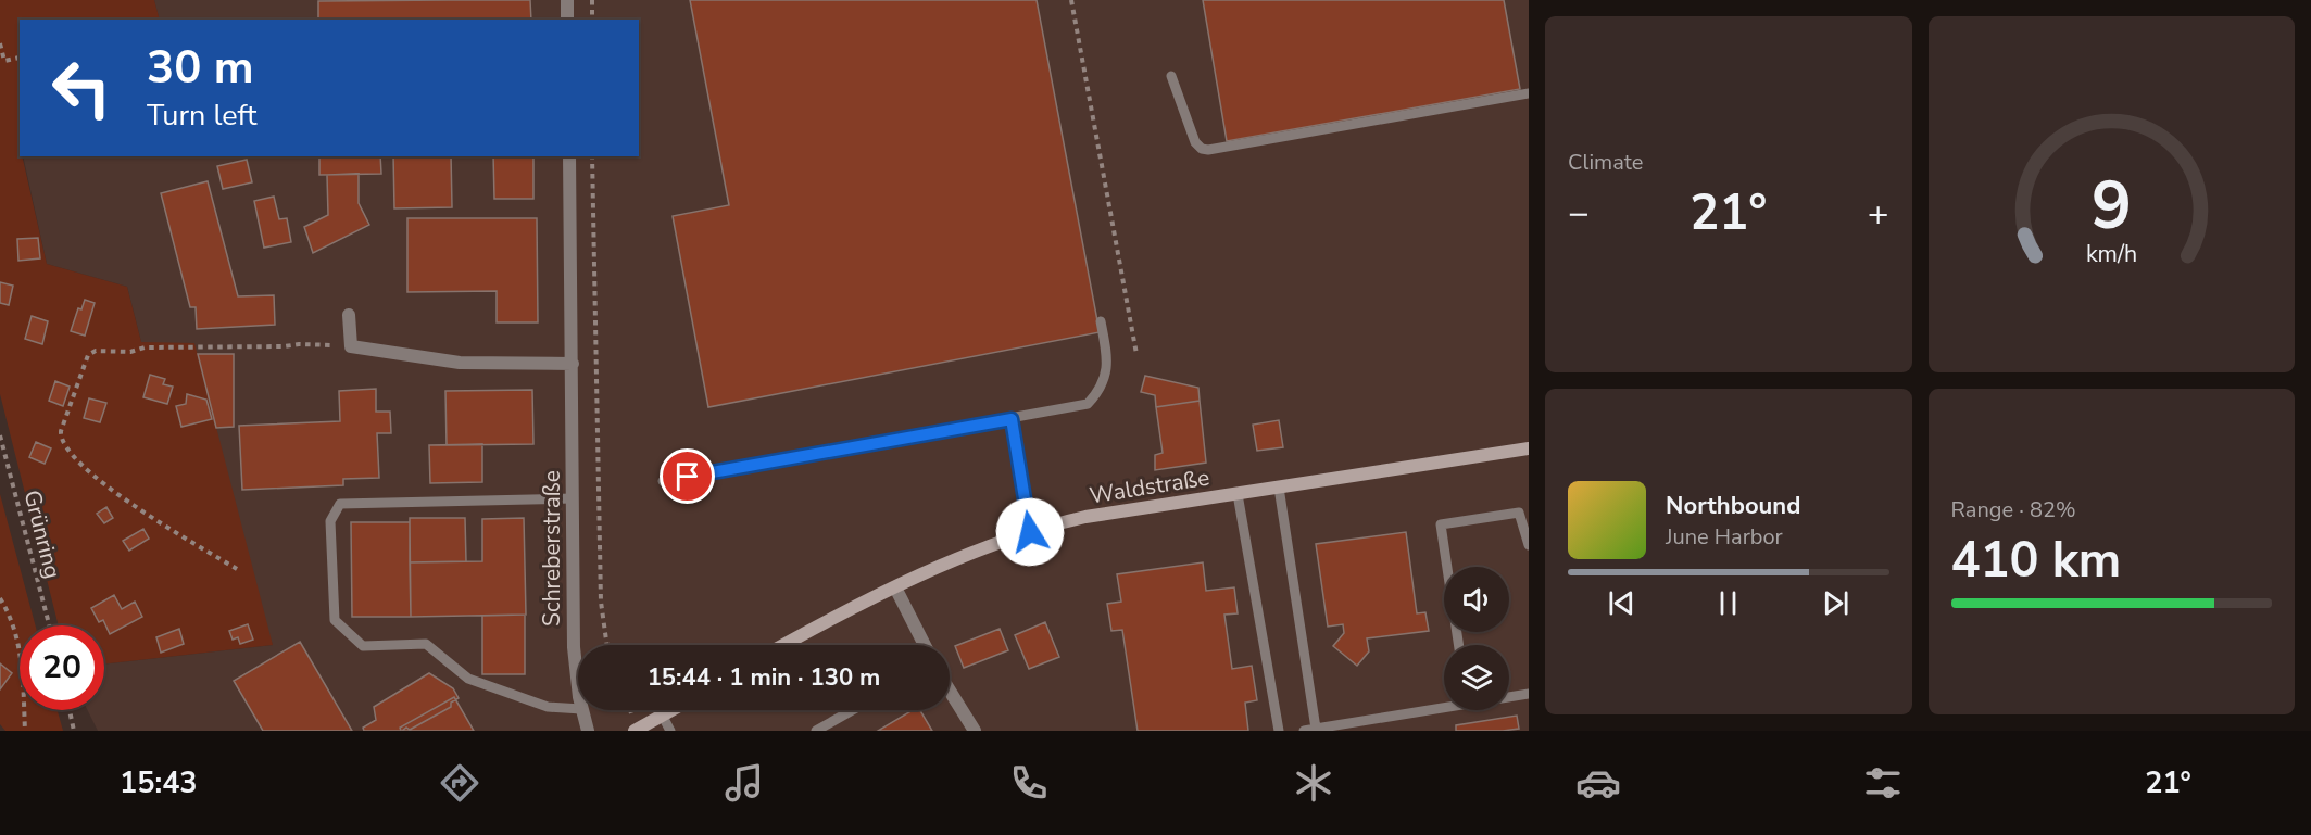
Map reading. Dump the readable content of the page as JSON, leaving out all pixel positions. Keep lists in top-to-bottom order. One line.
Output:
{"streets":{"main road":["Waldstraße"],"street":["Schreberstraße"],"path":["Grünring"]},"page":{"tile":["Climate",["Range · 82%","410 km"]],"turn":["30 m","Turn left"],"heat":["−","21°","+"],"song":["Northbound","June Harbor"],"limit":"20","trip":"15:44 · 1 min · 130 m","tabs":["15:43","21°"],"gauge":["9","km/h"]}}
